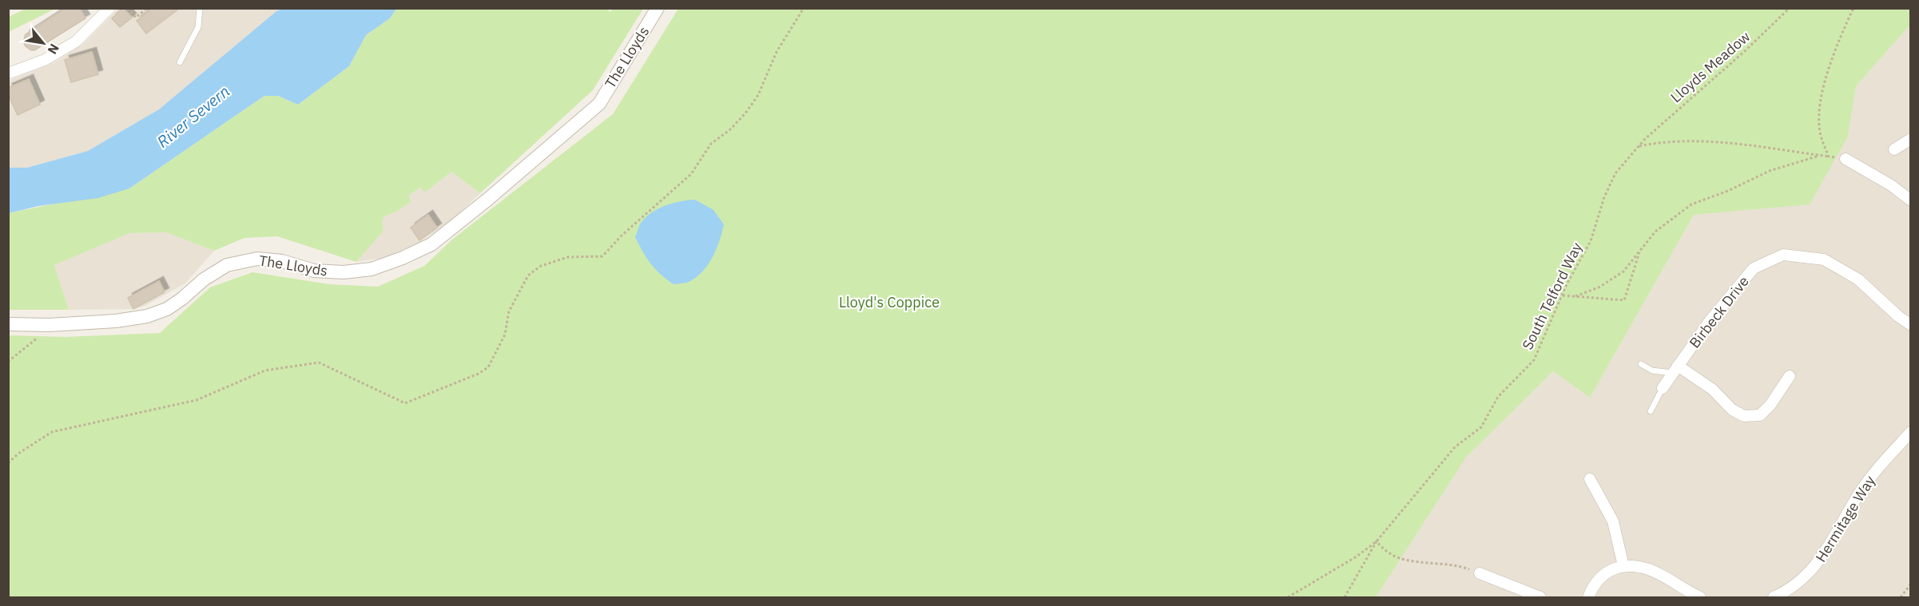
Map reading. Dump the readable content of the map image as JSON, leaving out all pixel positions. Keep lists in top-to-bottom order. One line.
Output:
{"streets":{"street":["The Lloyds","Birbeck Drive","Hermitage Way"],"path":["Lloyds Meadow","South Telford Way"]},"crossings":[["Lloyds Meadow","South Telford Way"]],"water":["River Severn"],"parks":["Lloyd's Coppice"],"north":"bottom right"}
